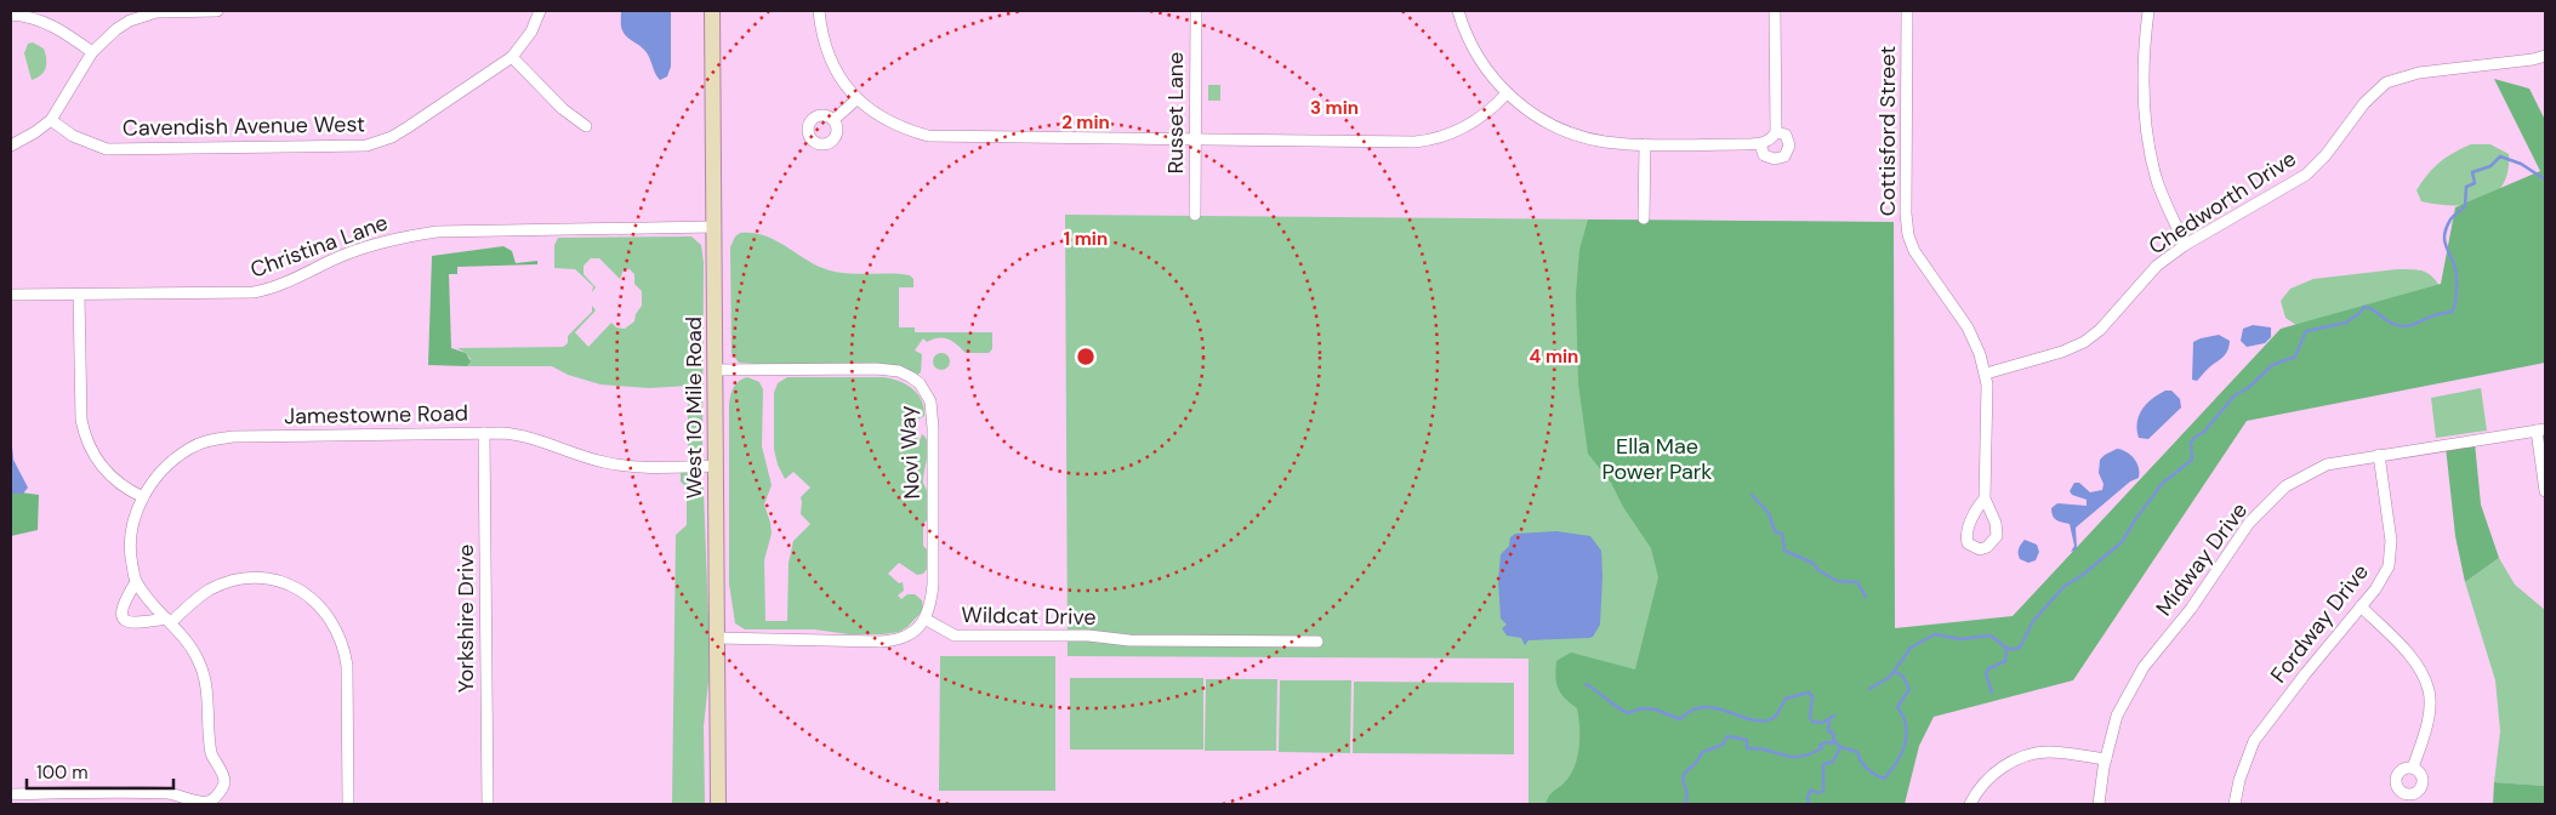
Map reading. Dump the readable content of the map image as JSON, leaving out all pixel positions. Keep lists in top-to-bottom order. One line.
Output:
{"streets":{"main road":["West 10 Mile Road"],"street":["Russet Lane","Cavendish Avenue West","Cottisford Street","Chedworth Drive","Christina Lane","Jamestowne Road","Novi Way","Midway Drive","Wildcat Drive","Yorkshire Drive","Fordway Drive"]},"crossings":[["Cottisford Street","Chedworth Drive"],["Christina Lane","West 10 Mile Road"],["West 10 Mile Road","Jamestowne Road"],["West 10 Mile Road","Novi Way"],["Jamestowne Road","Yorkshire Drive"],["Novi Way","Wildcat Drive"],["Midway Drive","Fordway Drive"]],"parks":["Ella Mae Power Park"],"scale_bar":"100 m","rings":["3 min","2 min","1 min","4 min"]}
